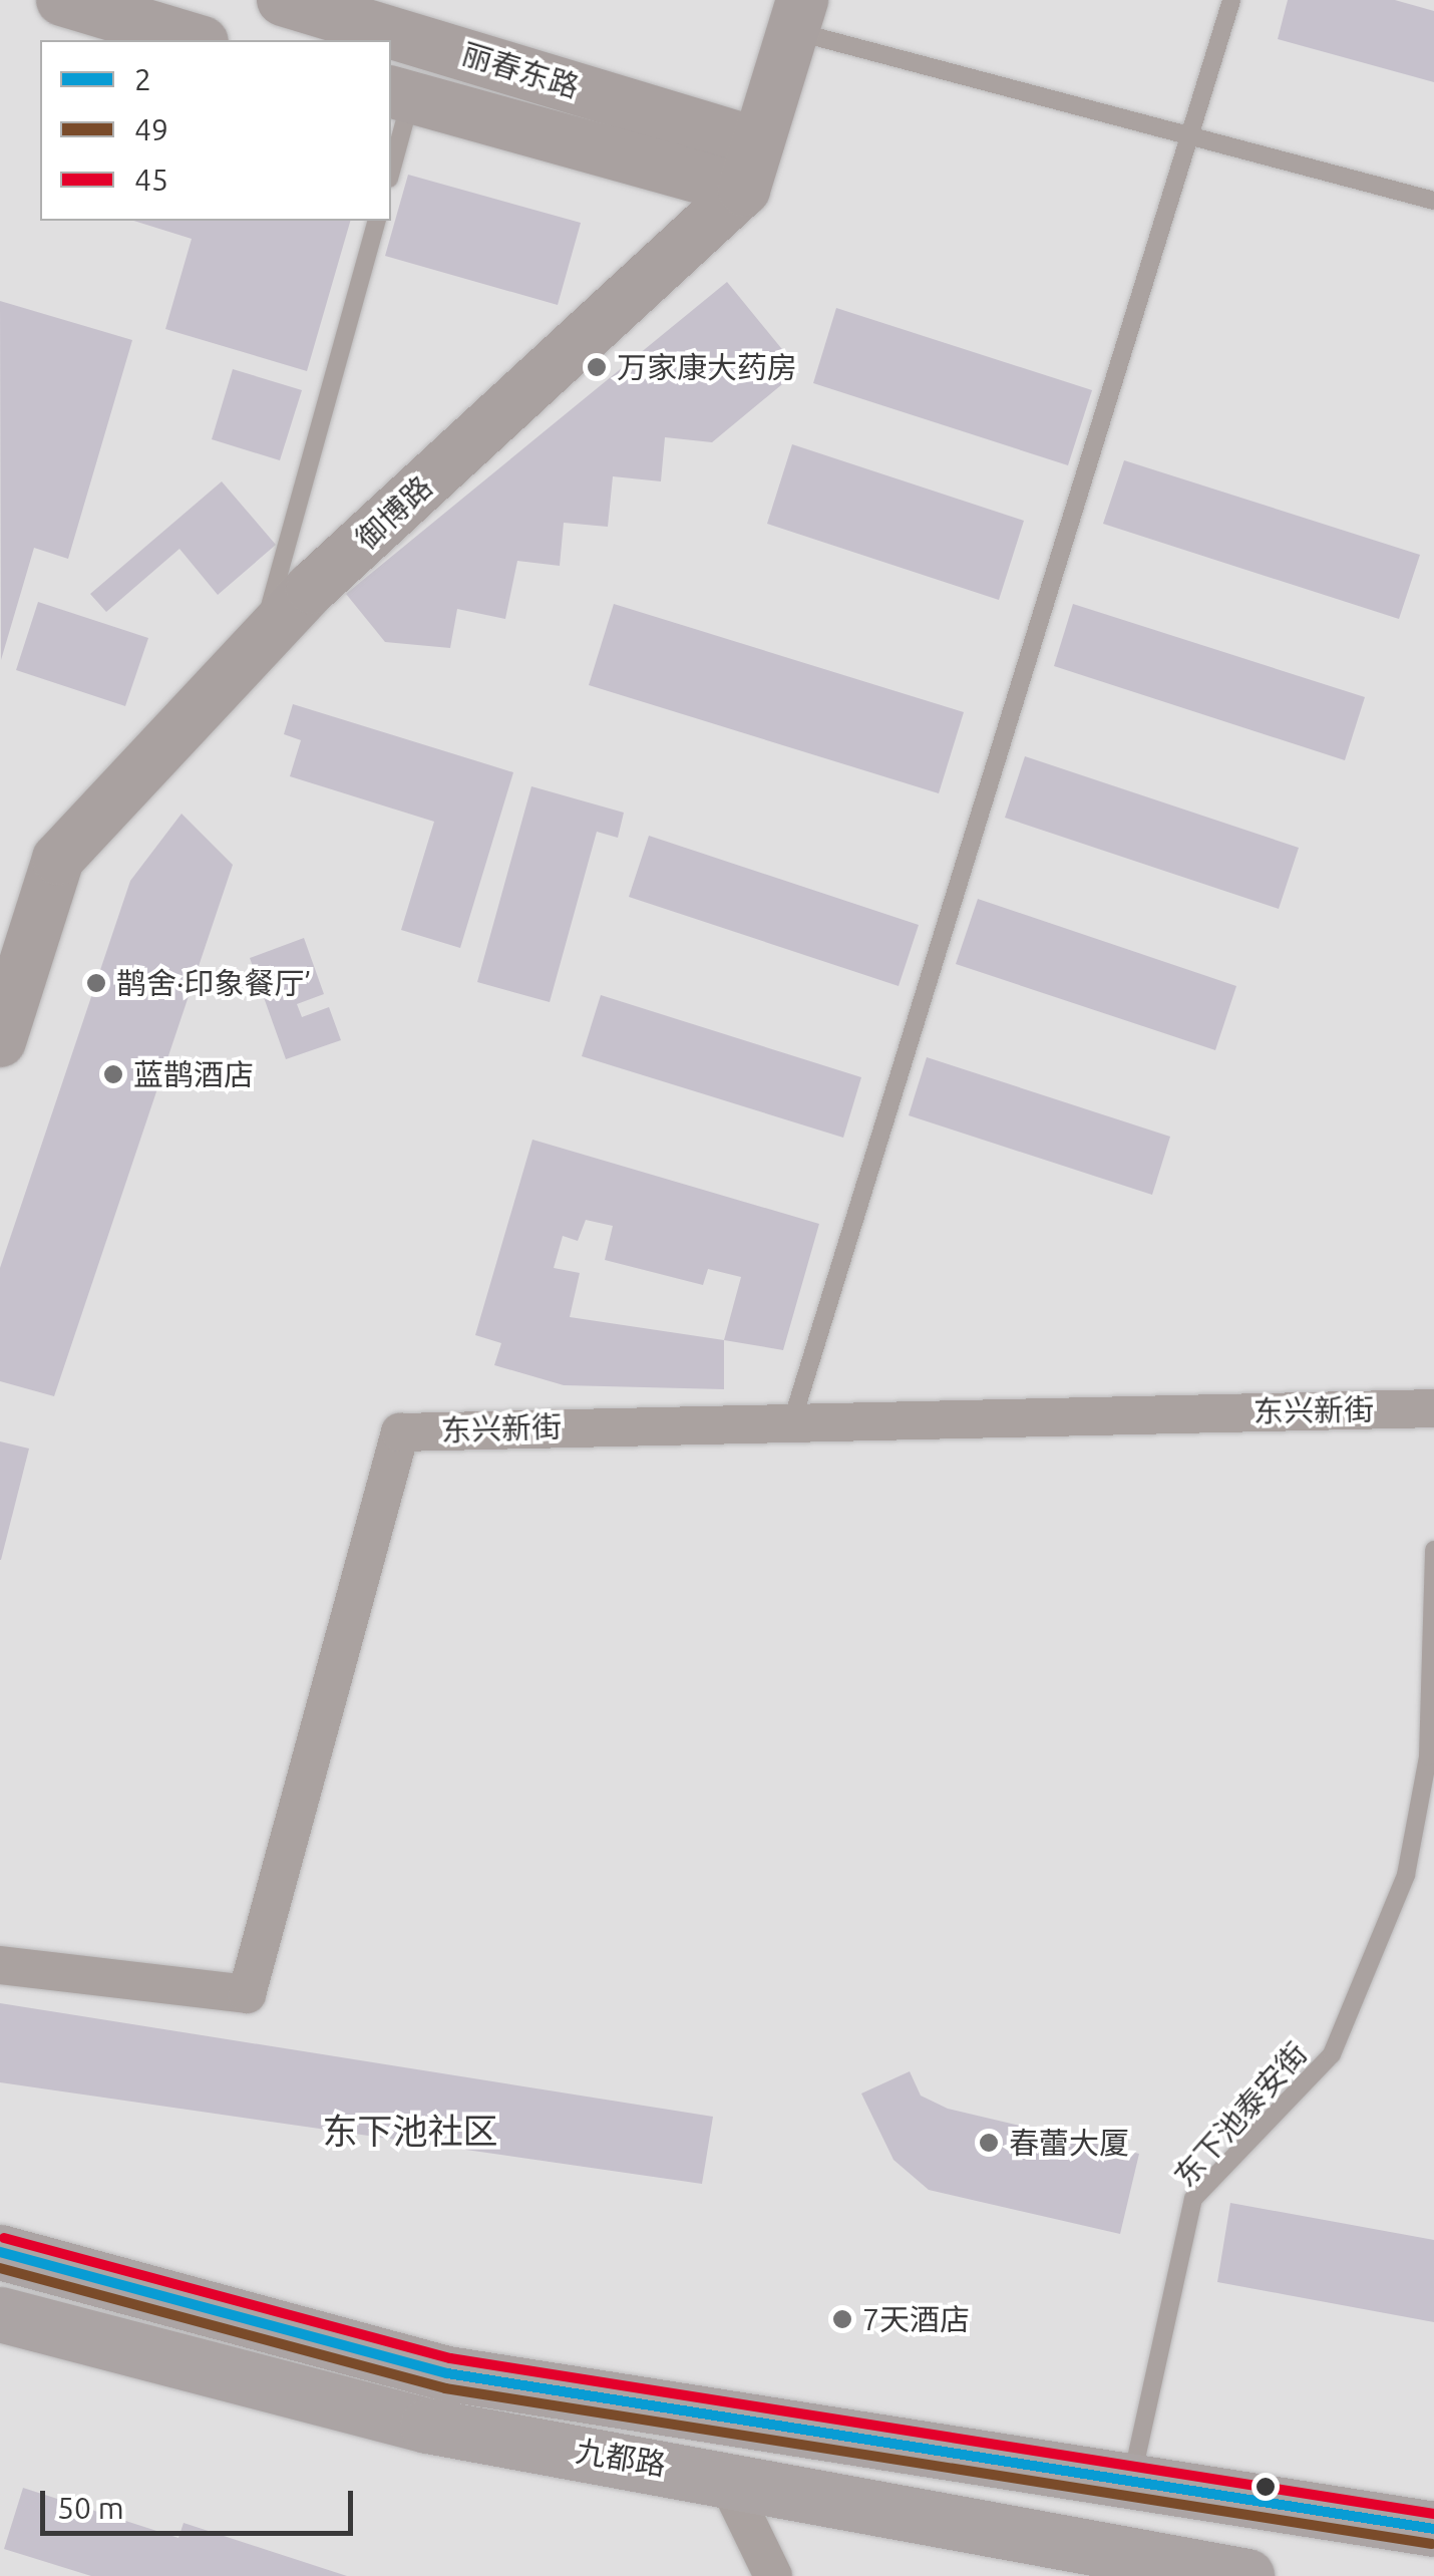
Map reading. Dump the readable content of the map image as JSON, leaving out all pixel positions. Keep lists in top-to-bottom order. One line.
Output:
{"streets":{"main road":["九都路"],"street":["丽春东路","御博路","东兴新街"],"lane":["东下池泰安街"]},"crossings":[["丽春东路","御博路"],["东下池泰安街","九都路"]],"districts":["东下池社区"],"places":["万家康大药房","鹊舍·印象餐厅’","蓝鹊酒店","春蕾大厦","7天酒店"],"lines":["transit line 45","transit line 2","transit line 49"],"legend":["2","49","45"],"scale_bar":"50 m"}
